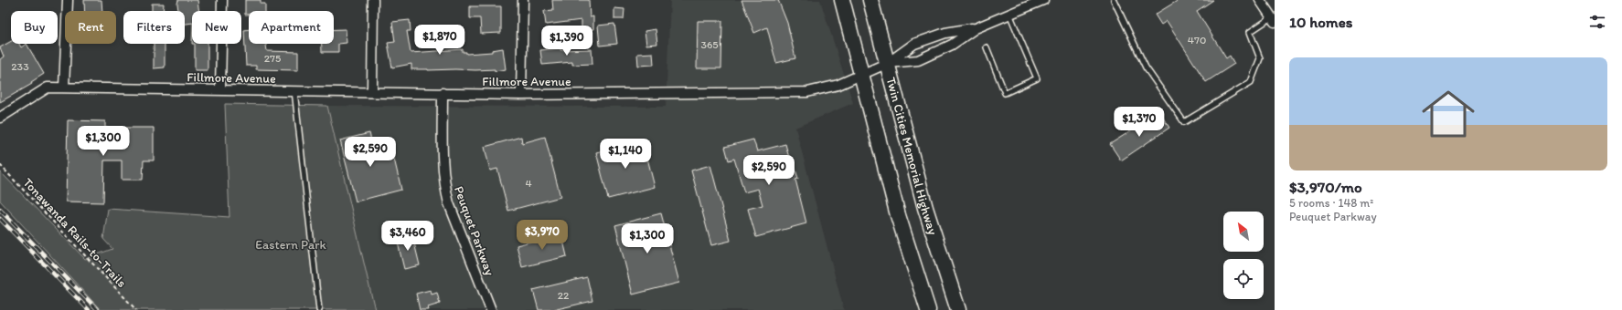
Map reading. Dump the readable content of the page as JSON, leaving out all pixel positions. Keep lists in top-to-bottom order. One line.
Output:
{"streets":{"main road":["Twin Cities Memorial Highway"],"street":["Fillmore Avenue","Peuquet Parkway"],"path":["Tonawanda Rails-to-Trails"]},"crossings":[["Fillmore Avenue","Twin Cities Memorial Highway"],["Fillmore Avenue","Peuquet Parkway"]],"parks":["Eastern Park"],"house_numbers":["470","365","275","233","4","22"],"north":"top left","page":{"heading":"10 homes","chip":["Buy","Rent","Filters","New","Apartment"],"price":["$1,870","$1,390","$1,370","$1,300","$2,590","$1,140","$2,590","$3,970","$3,460","$1,300"],"list":[{"name":"$3,970/mo","note":"5 rooms · 148 m² · Peuquet Parkway"}]}}
